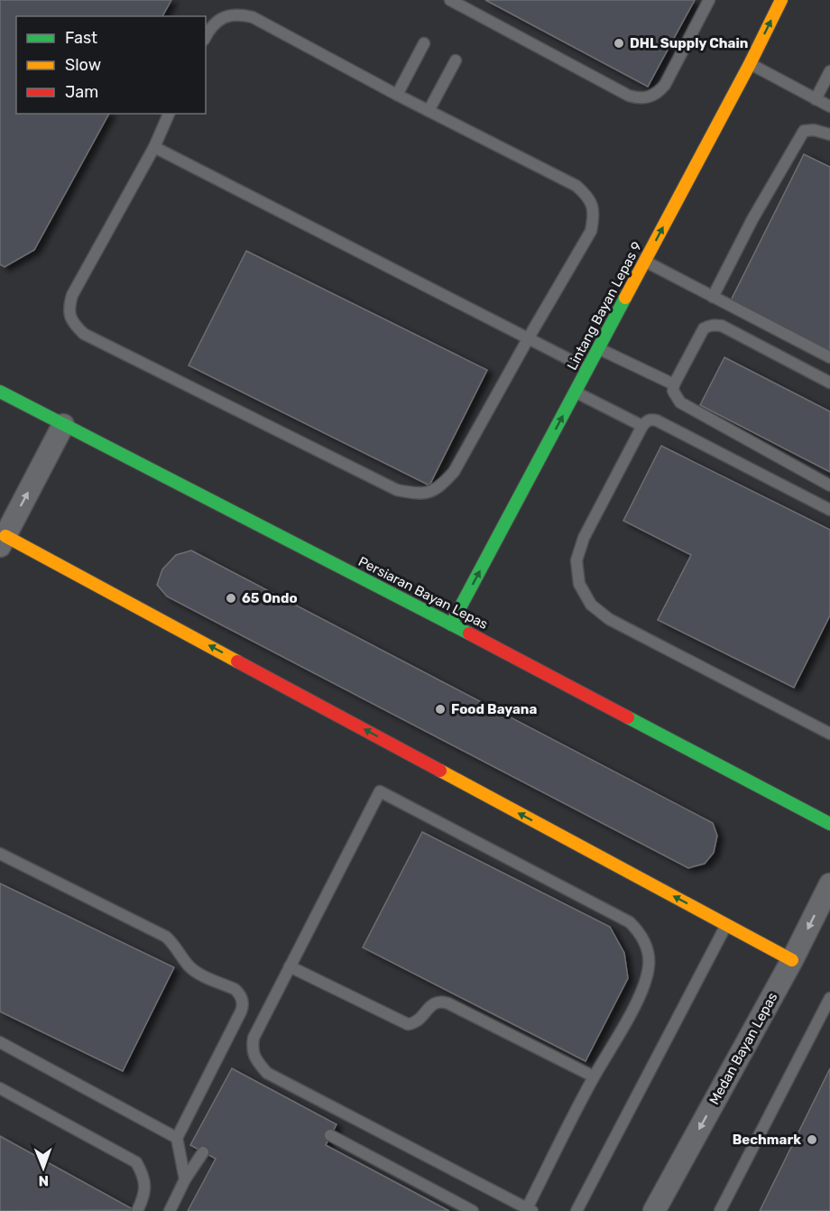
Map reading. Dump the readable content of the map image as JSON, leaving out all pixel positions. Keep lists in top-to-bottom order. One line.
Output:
{"streets":{"street":["Lintang Bayan Lepas 9","Persiaran Bayan Lepas","Medan Bayan Lepas"]},"crossings":[["Lintang Bayan Lepas 9","Persiaran Bayan Lepas"]],"one_way":["Lintang Bayan Lepas 9","Medan Bayan Lepas"],"places":["DHL Supply Chain","65 Ondo","Food Bayana","Bechmark"],"legend":["Fast","Slow","Jam"],"north":"bottom"}
